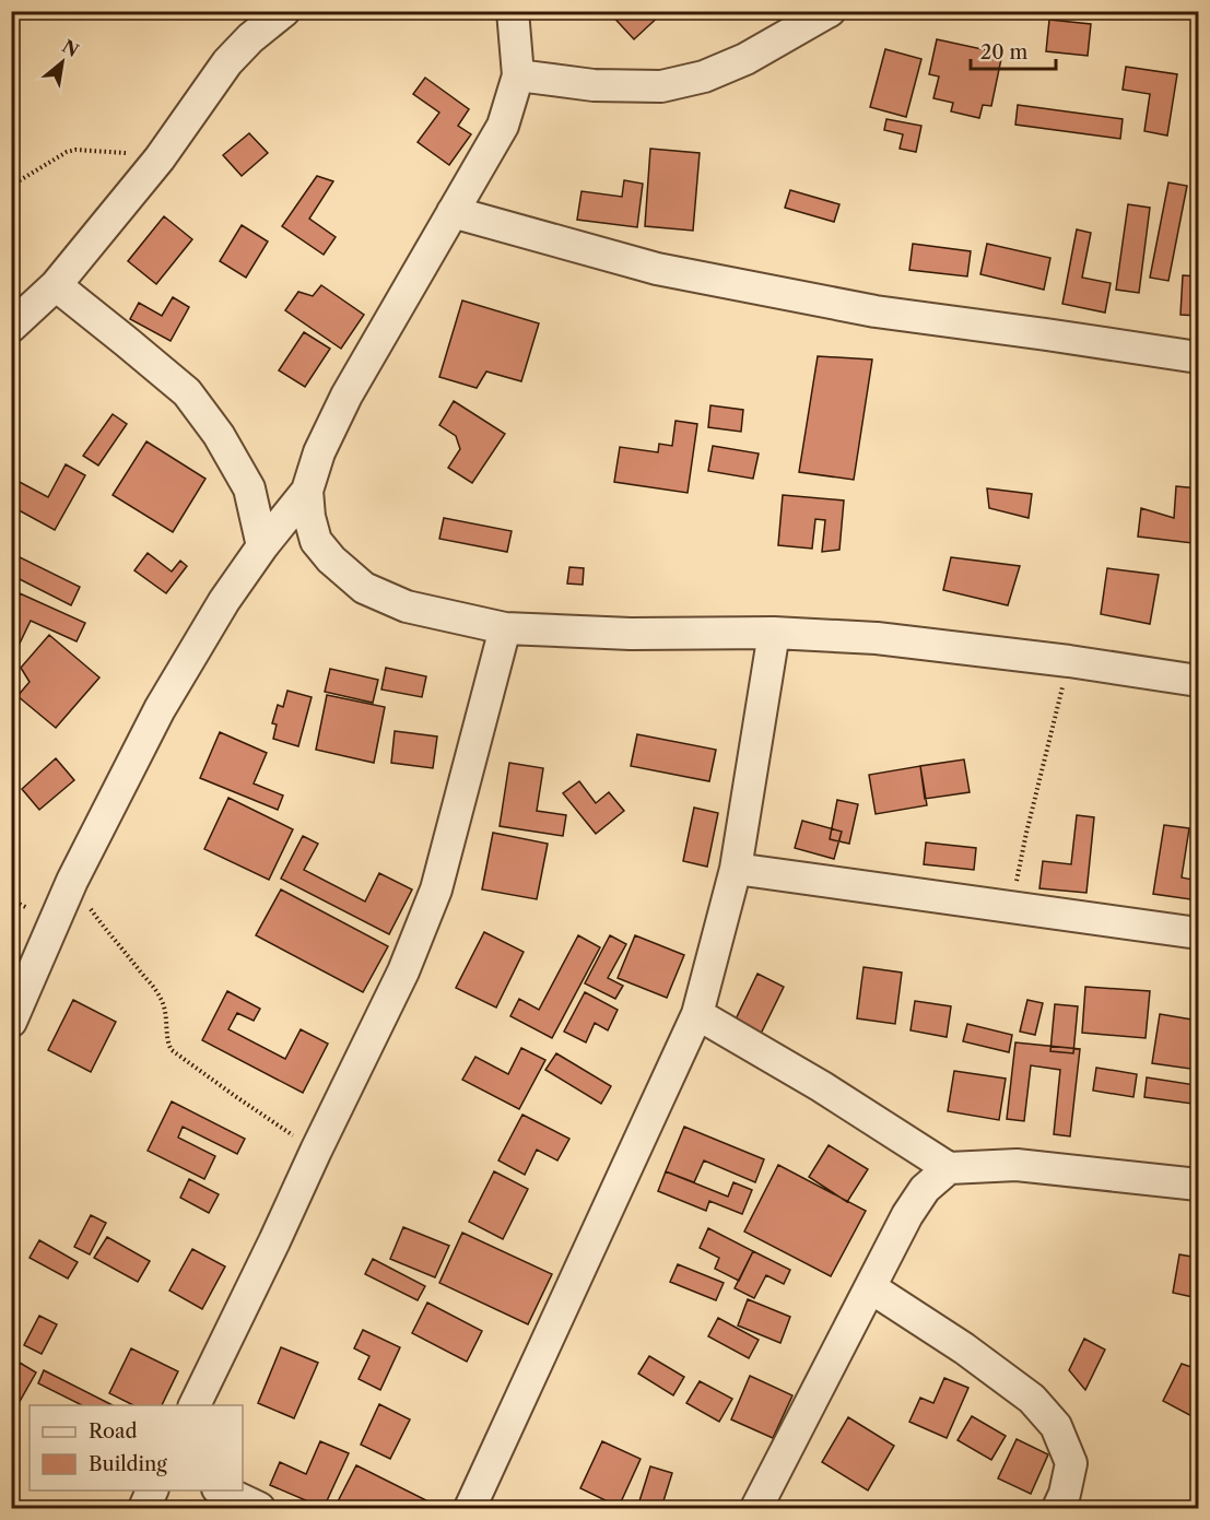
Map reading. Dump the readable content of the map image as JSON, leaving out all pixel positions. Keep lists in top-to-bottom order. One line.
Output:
{"legend":["Road","Building"],"scale_bar":"20 m","north":"top right"}
